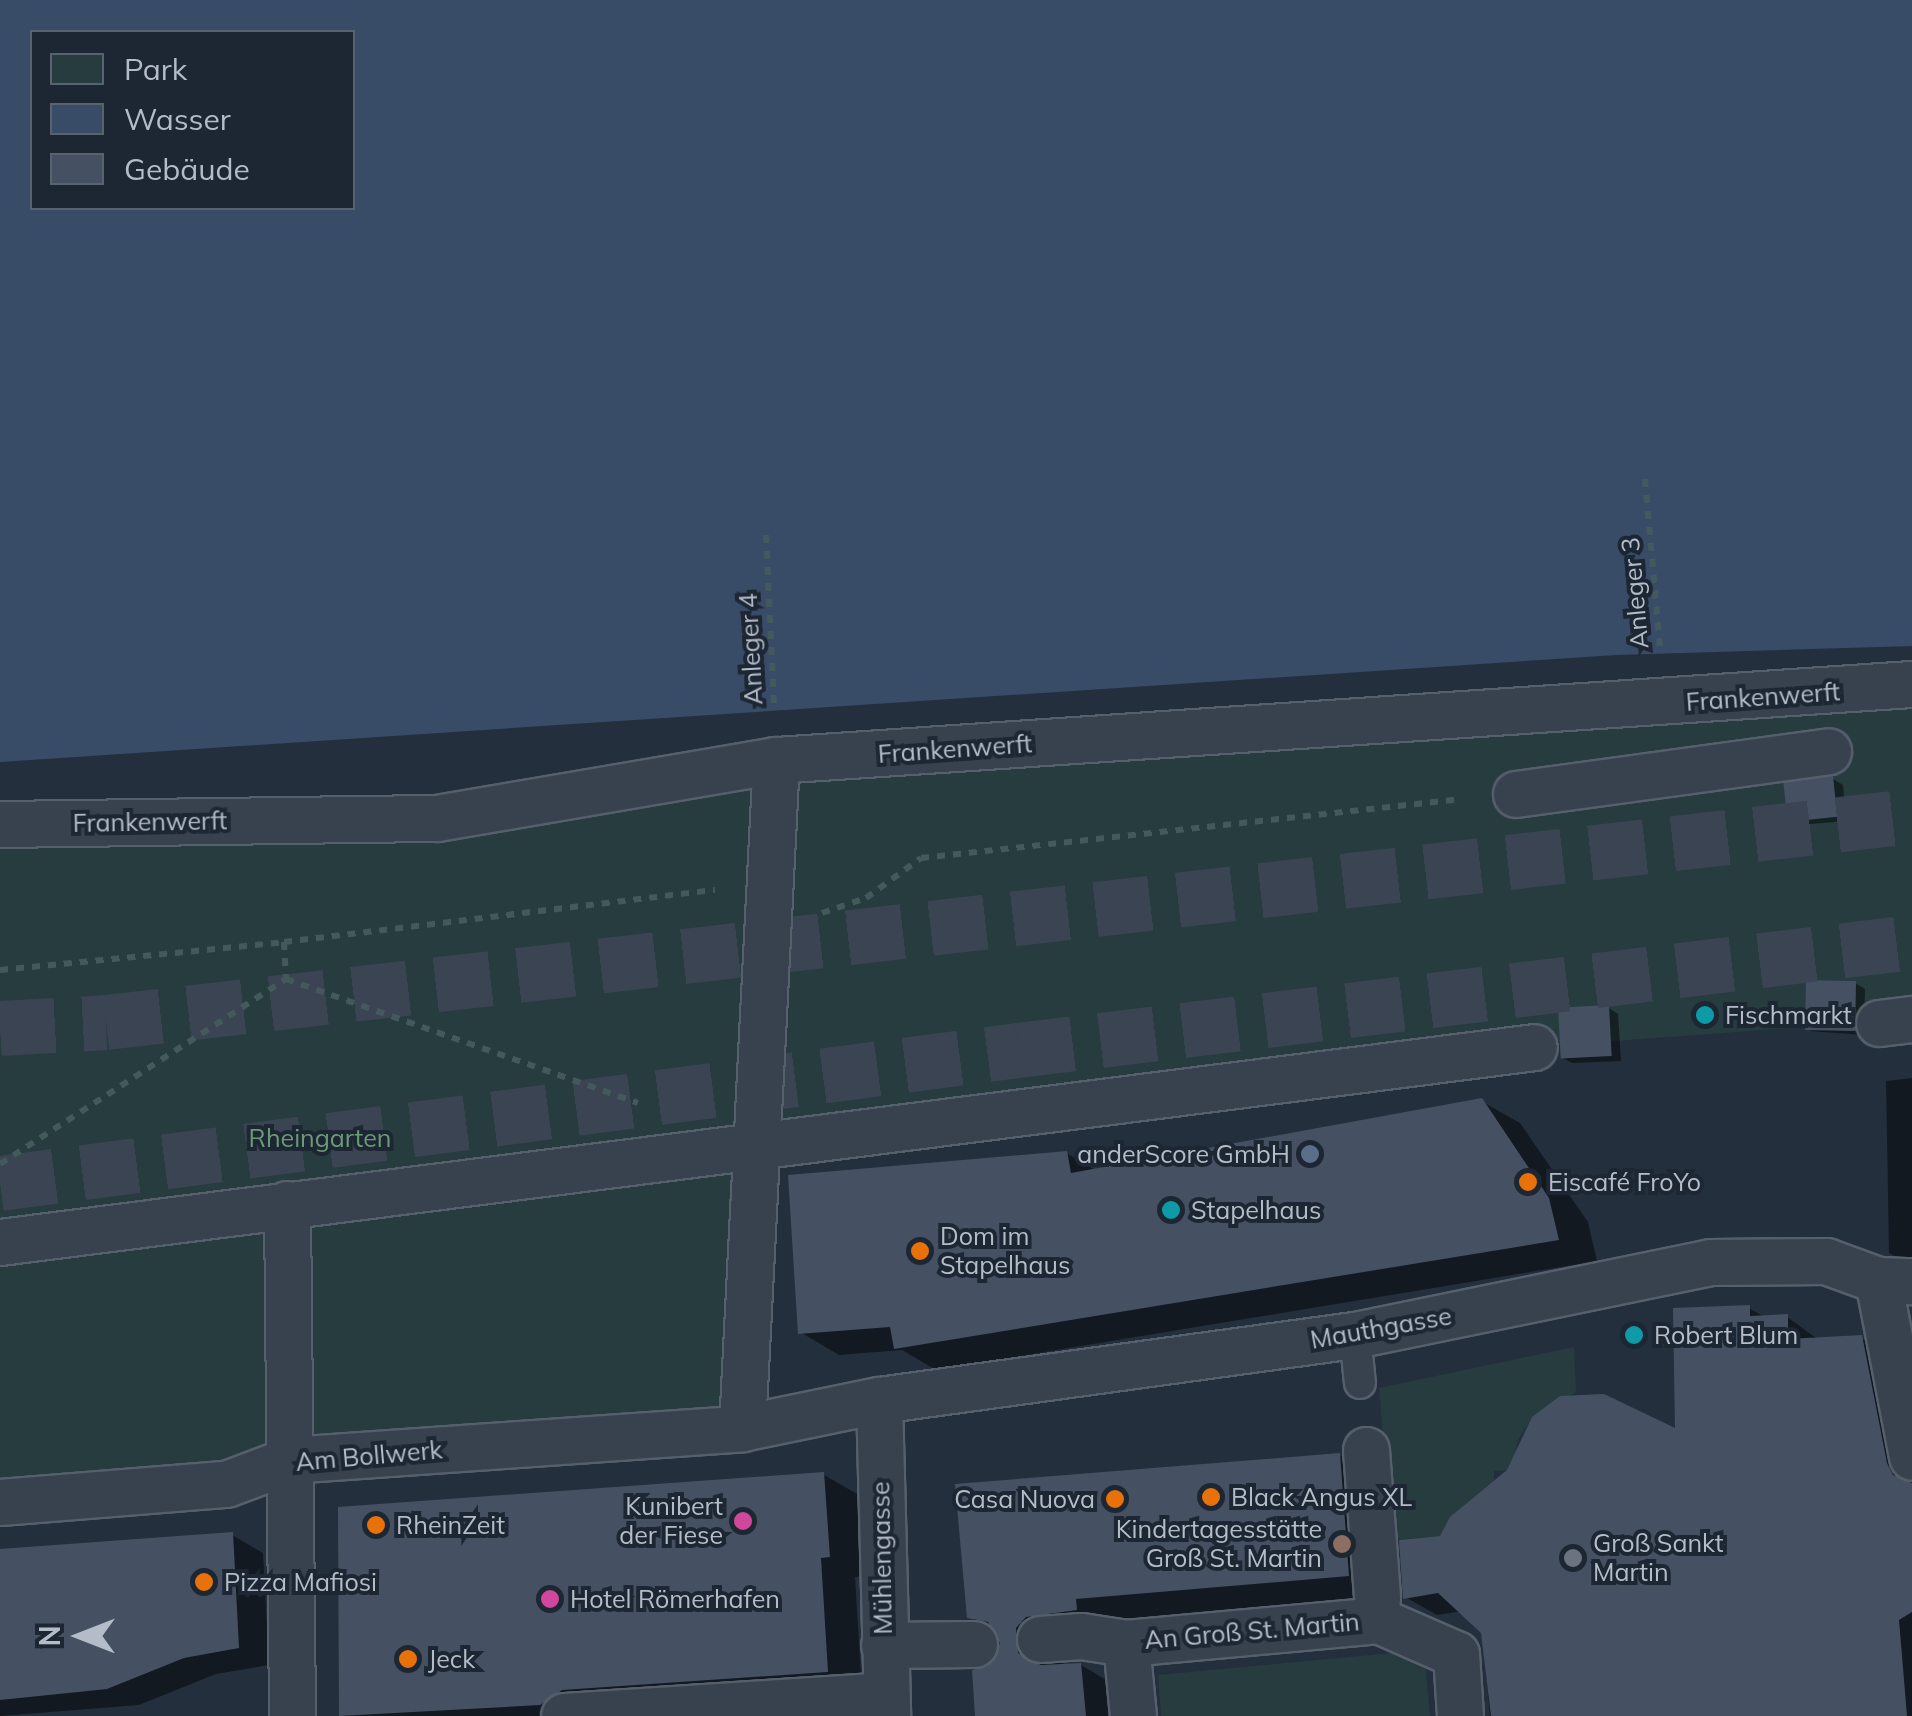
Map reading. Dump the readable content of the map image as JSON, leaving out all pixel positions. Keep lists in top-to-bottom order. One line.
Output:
{"streets":{"street":["Frankenwerft","Mauthgasse","Am Bollwerk","Mühlengasse","An Groß St. Martin"],"path":["Anleger 3","Anleger 4"]},"crossings":[["Anleger 3","Frankenwerft"],["Anleger 4","Frankenwerft"],["Mauthgasse","Am Bollwerk"],["Mauthgasse","Mühlengasse"],["Am Bollwerk","Mühlengasse"]],"parks":["Rheingarten"],"places":["Fischmarkt","anderScore GmbH","Eiscafé FroYo","Stapelhaus","Dom im Stapelhaus","Robert Blum","Black Angus XL","Casa Nuova","Kunibert der Fiese","RheinZeit","Kindertagesstätte Groß St. Martin","Groß Sankt Martin","Pizza Mafiosi","Hotel Römerhafen","Jeck"],"legend":["Park","Wasser","Gebäude"],"north":"left"}
